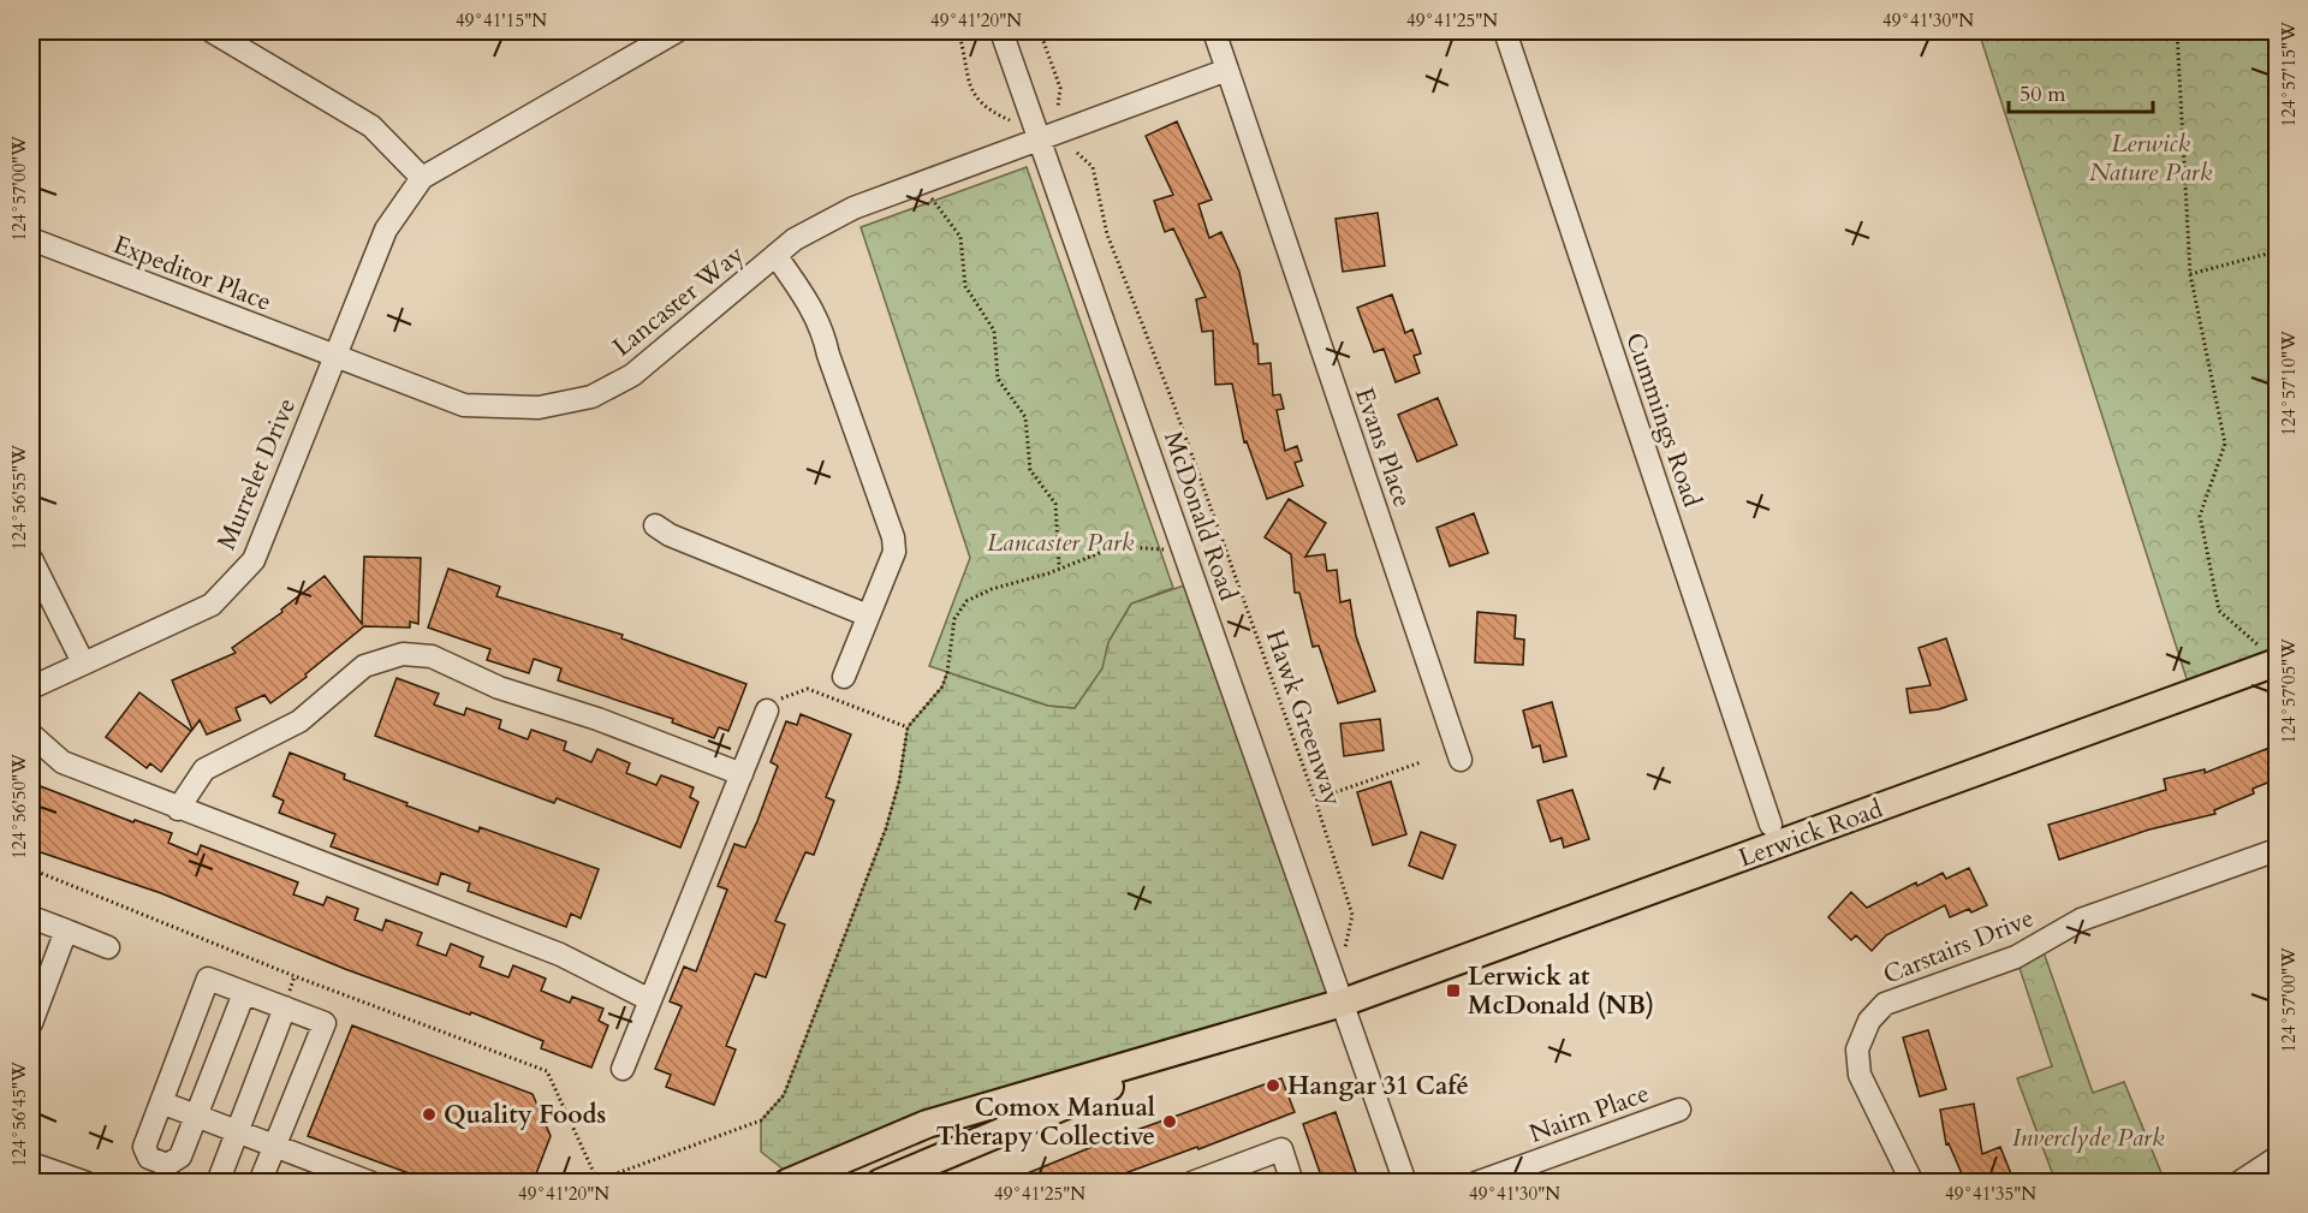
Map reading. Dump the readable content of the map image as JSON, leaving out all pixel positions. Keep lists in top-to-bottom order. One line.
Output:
{"streets":{"main road":["Lerwick Road"],"street":["Expeditor Place","Lancaster Way","Cummings Road","Evans Place","Murrelet Drive","McDonald Road","Carstairs Drive","Nairn Place"],"path":["Hawk Greenway"]},"crossings":[["Expeditor Place","Lancaster Way"],["Expeditor Place","Murrelet Drive"],["Lancaster Way","Evans Place"],["Lancaster Way","Murrelet Drive"],["Lancaster Way","McDonald Road"],["McDonald Road","Lerwick Road"]],"parks":["Lerwick Nature Park","Lancaster Park","Inverclyde Park"],"places":{"transit":["Lerwick at McDonald (NB)"],"other":["Hangar 31 Café","Quality Foods","Comox Manual Therapy Collective"]},"scale_bar":"50 m","coordinates":["49°41'15\"N","49°41'20\"N","49°41'25\"N","49°41'30\"N","124°57'15\"W","124°57'00\"W","124°57'10\"W","124°56'55\"W","124°57'05\"W","124°56'50\"W","124°56'45\"W","49°41'35\"N"]}
